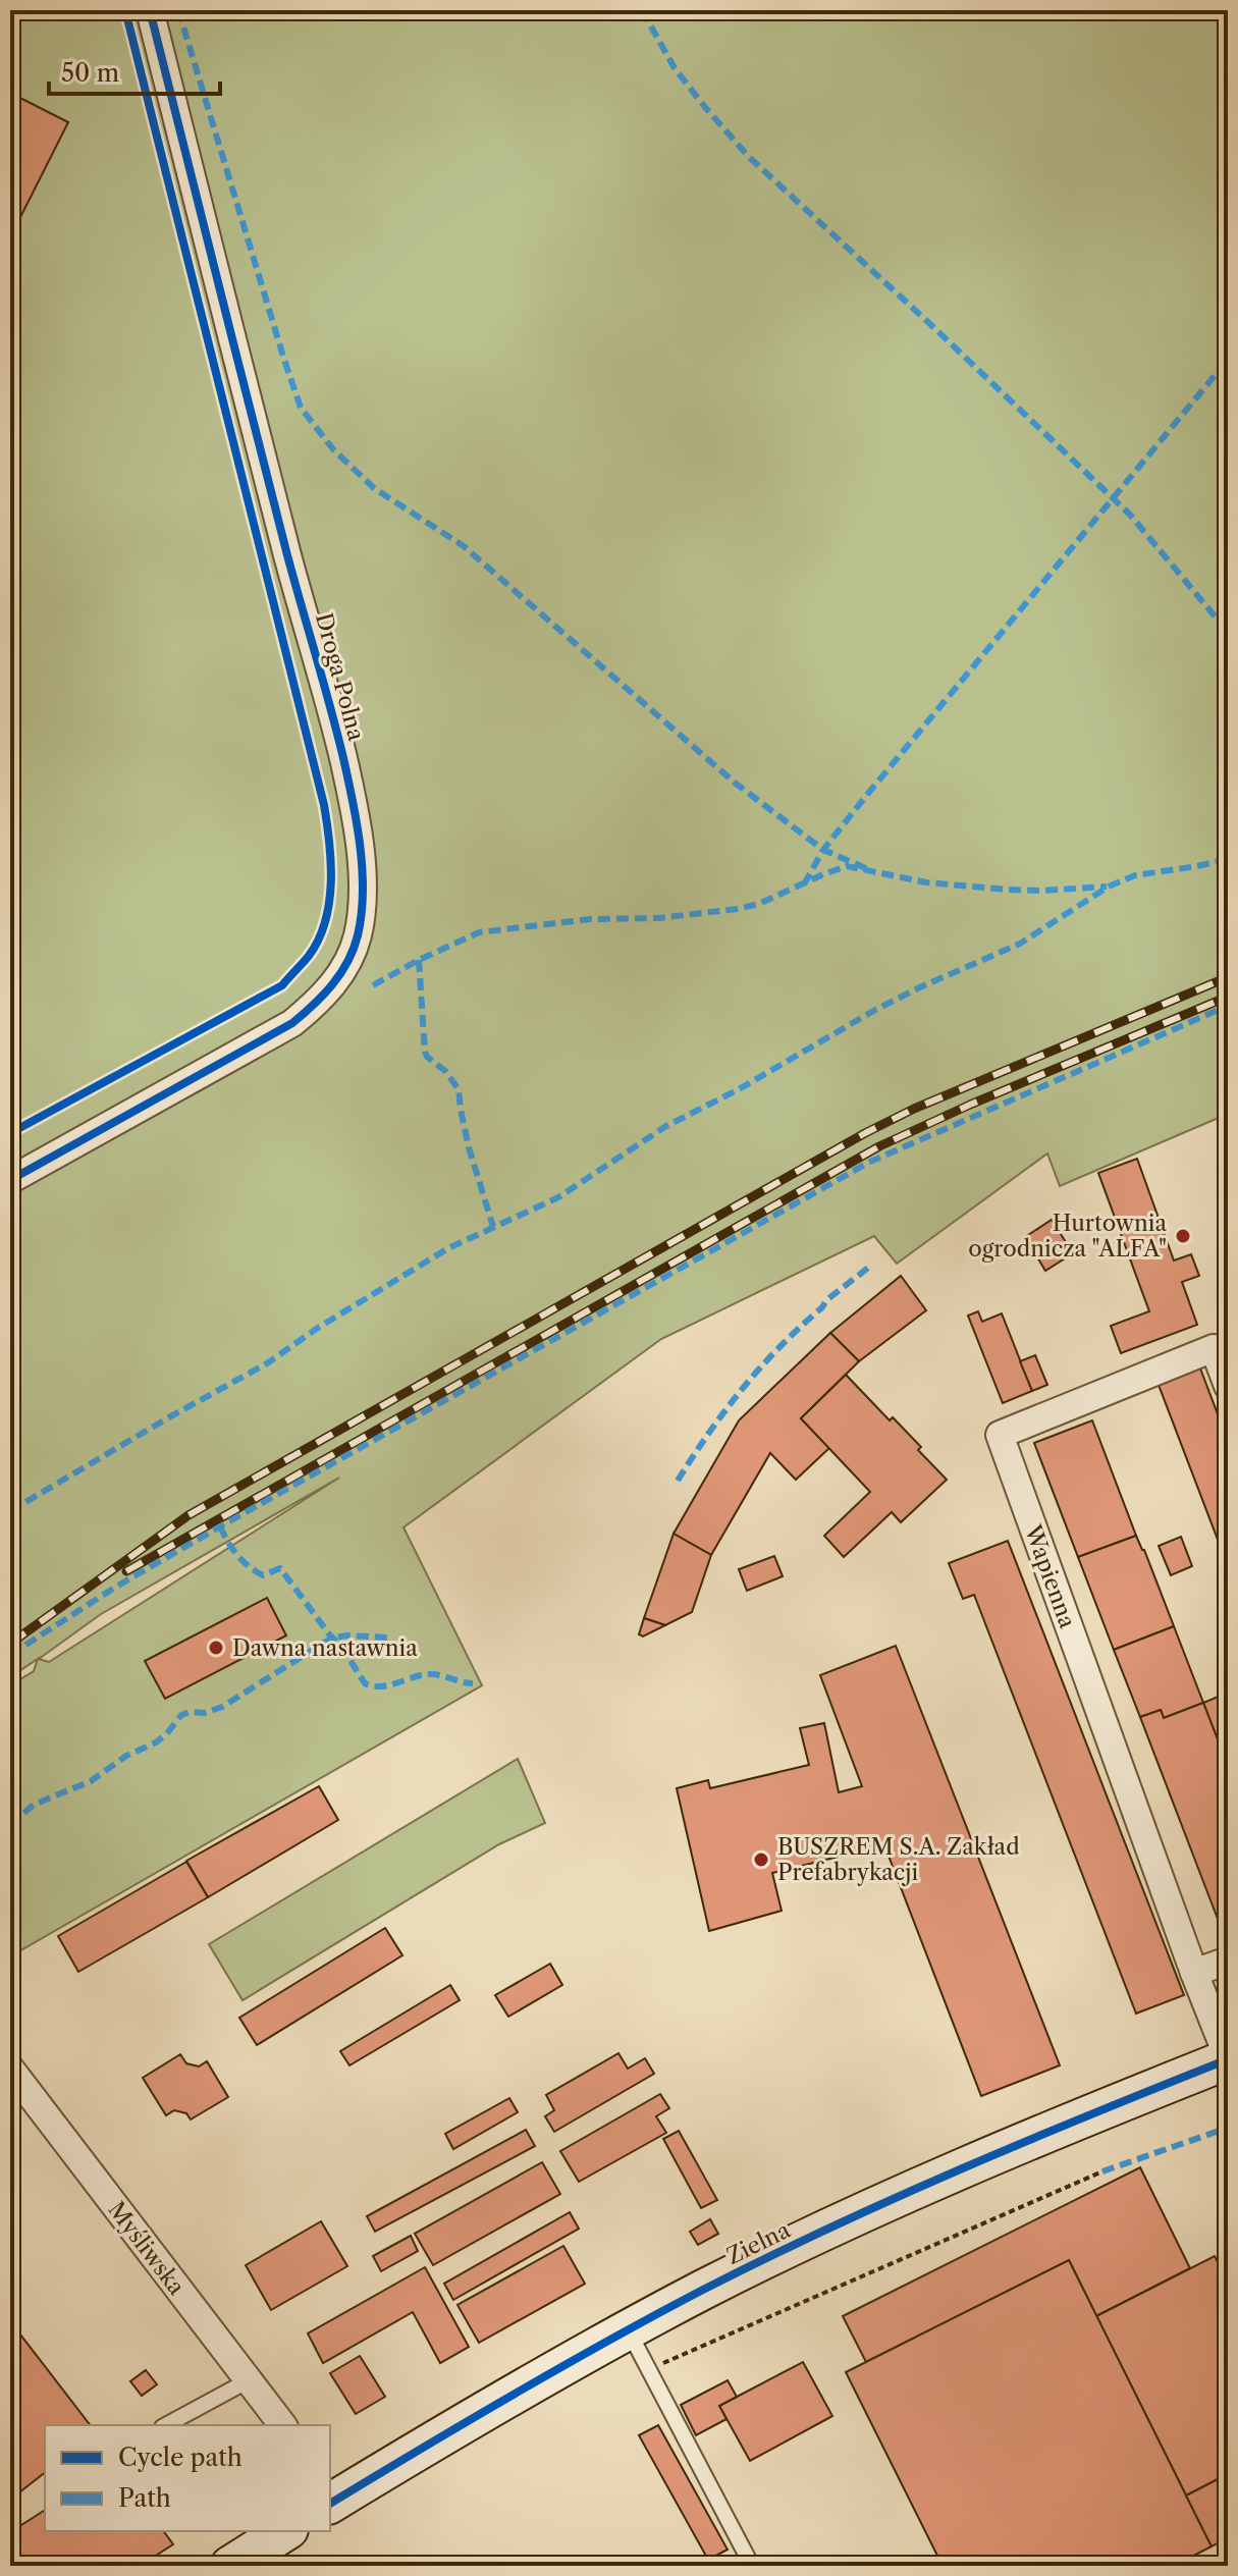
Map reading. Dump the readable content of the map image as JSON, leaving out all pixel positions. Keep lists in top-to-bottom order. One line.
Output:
{"streets":{"street":["Droga Polna","Wapienna","Zielna","Myśliwska"]},"crossings":[["Wapienna","Zielna"]],"places":["Hurtownia ogrodnicza \"ALFA\"","Dawna nastawnia","BUSZREM S.A. Zakład Prefabrykacji"],"legend":["Cycle path","Path"],"scale_bar":"50 m"}
